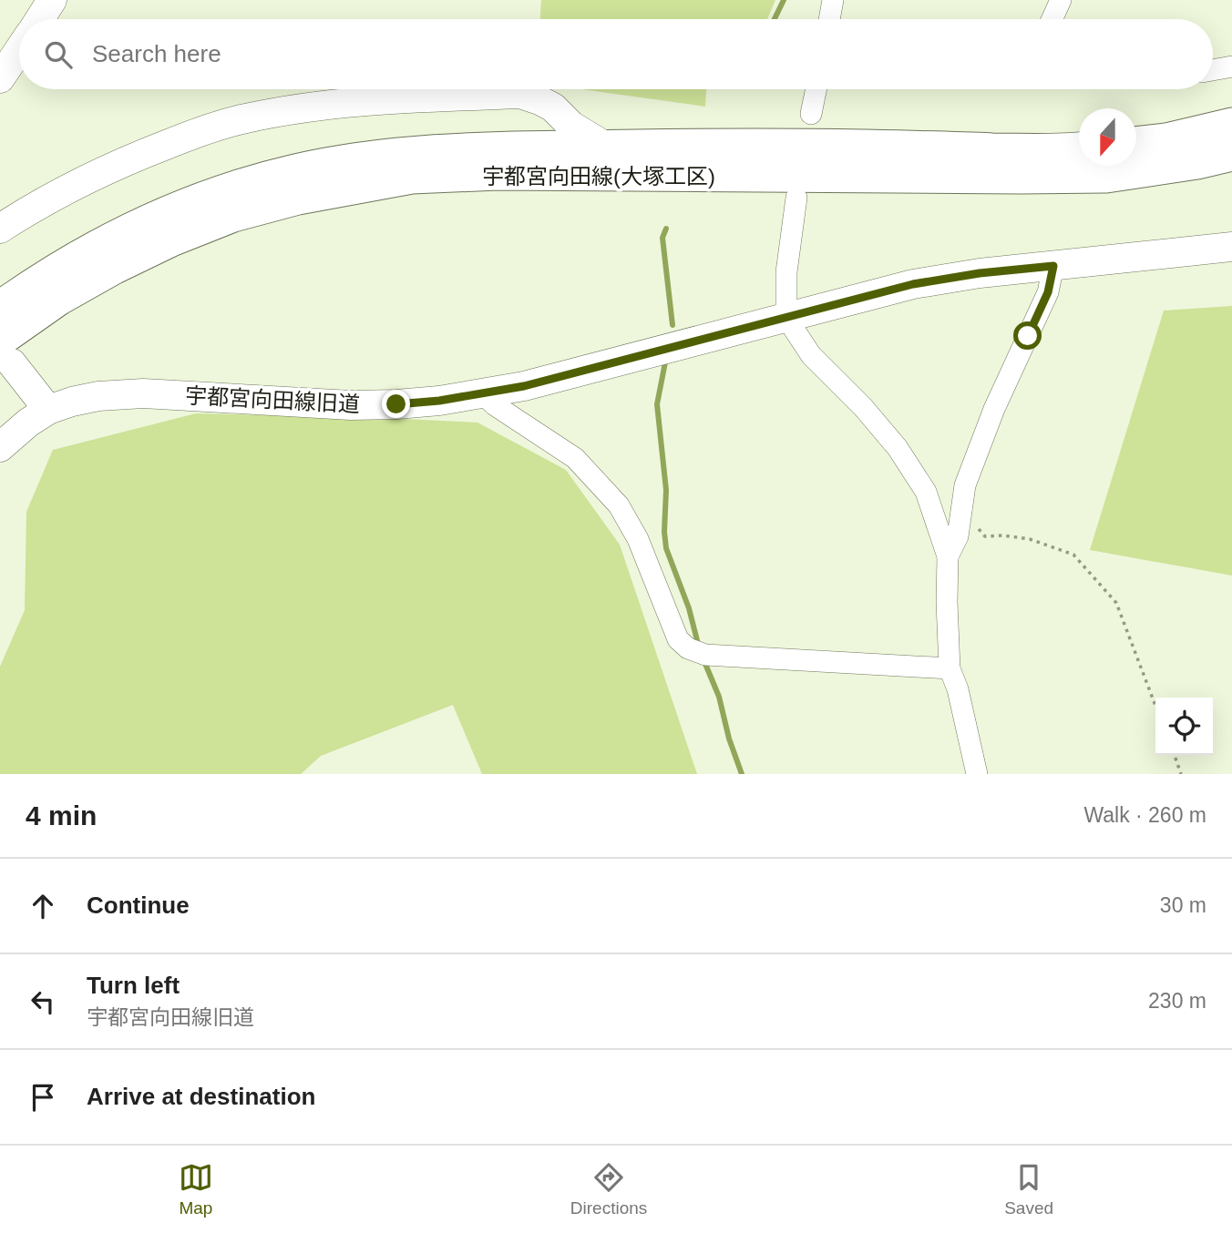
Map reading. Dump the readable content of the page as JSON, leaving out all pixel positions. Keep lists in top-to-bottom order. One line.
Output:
{"streets":{"main road":["宇都宮向田線(大塚工区)"],"street":["宇都宮向田線旧道"]},"north":"bottom","page":{"search":"Search here","heading":["4 min","Walk · 260 m"],"list":[["Continue","30 m"],["Turn left","宇都宮向田線旧道","230 m"],"Arrive at destination"],"nav":["Map","Directions","Saved"]}}
